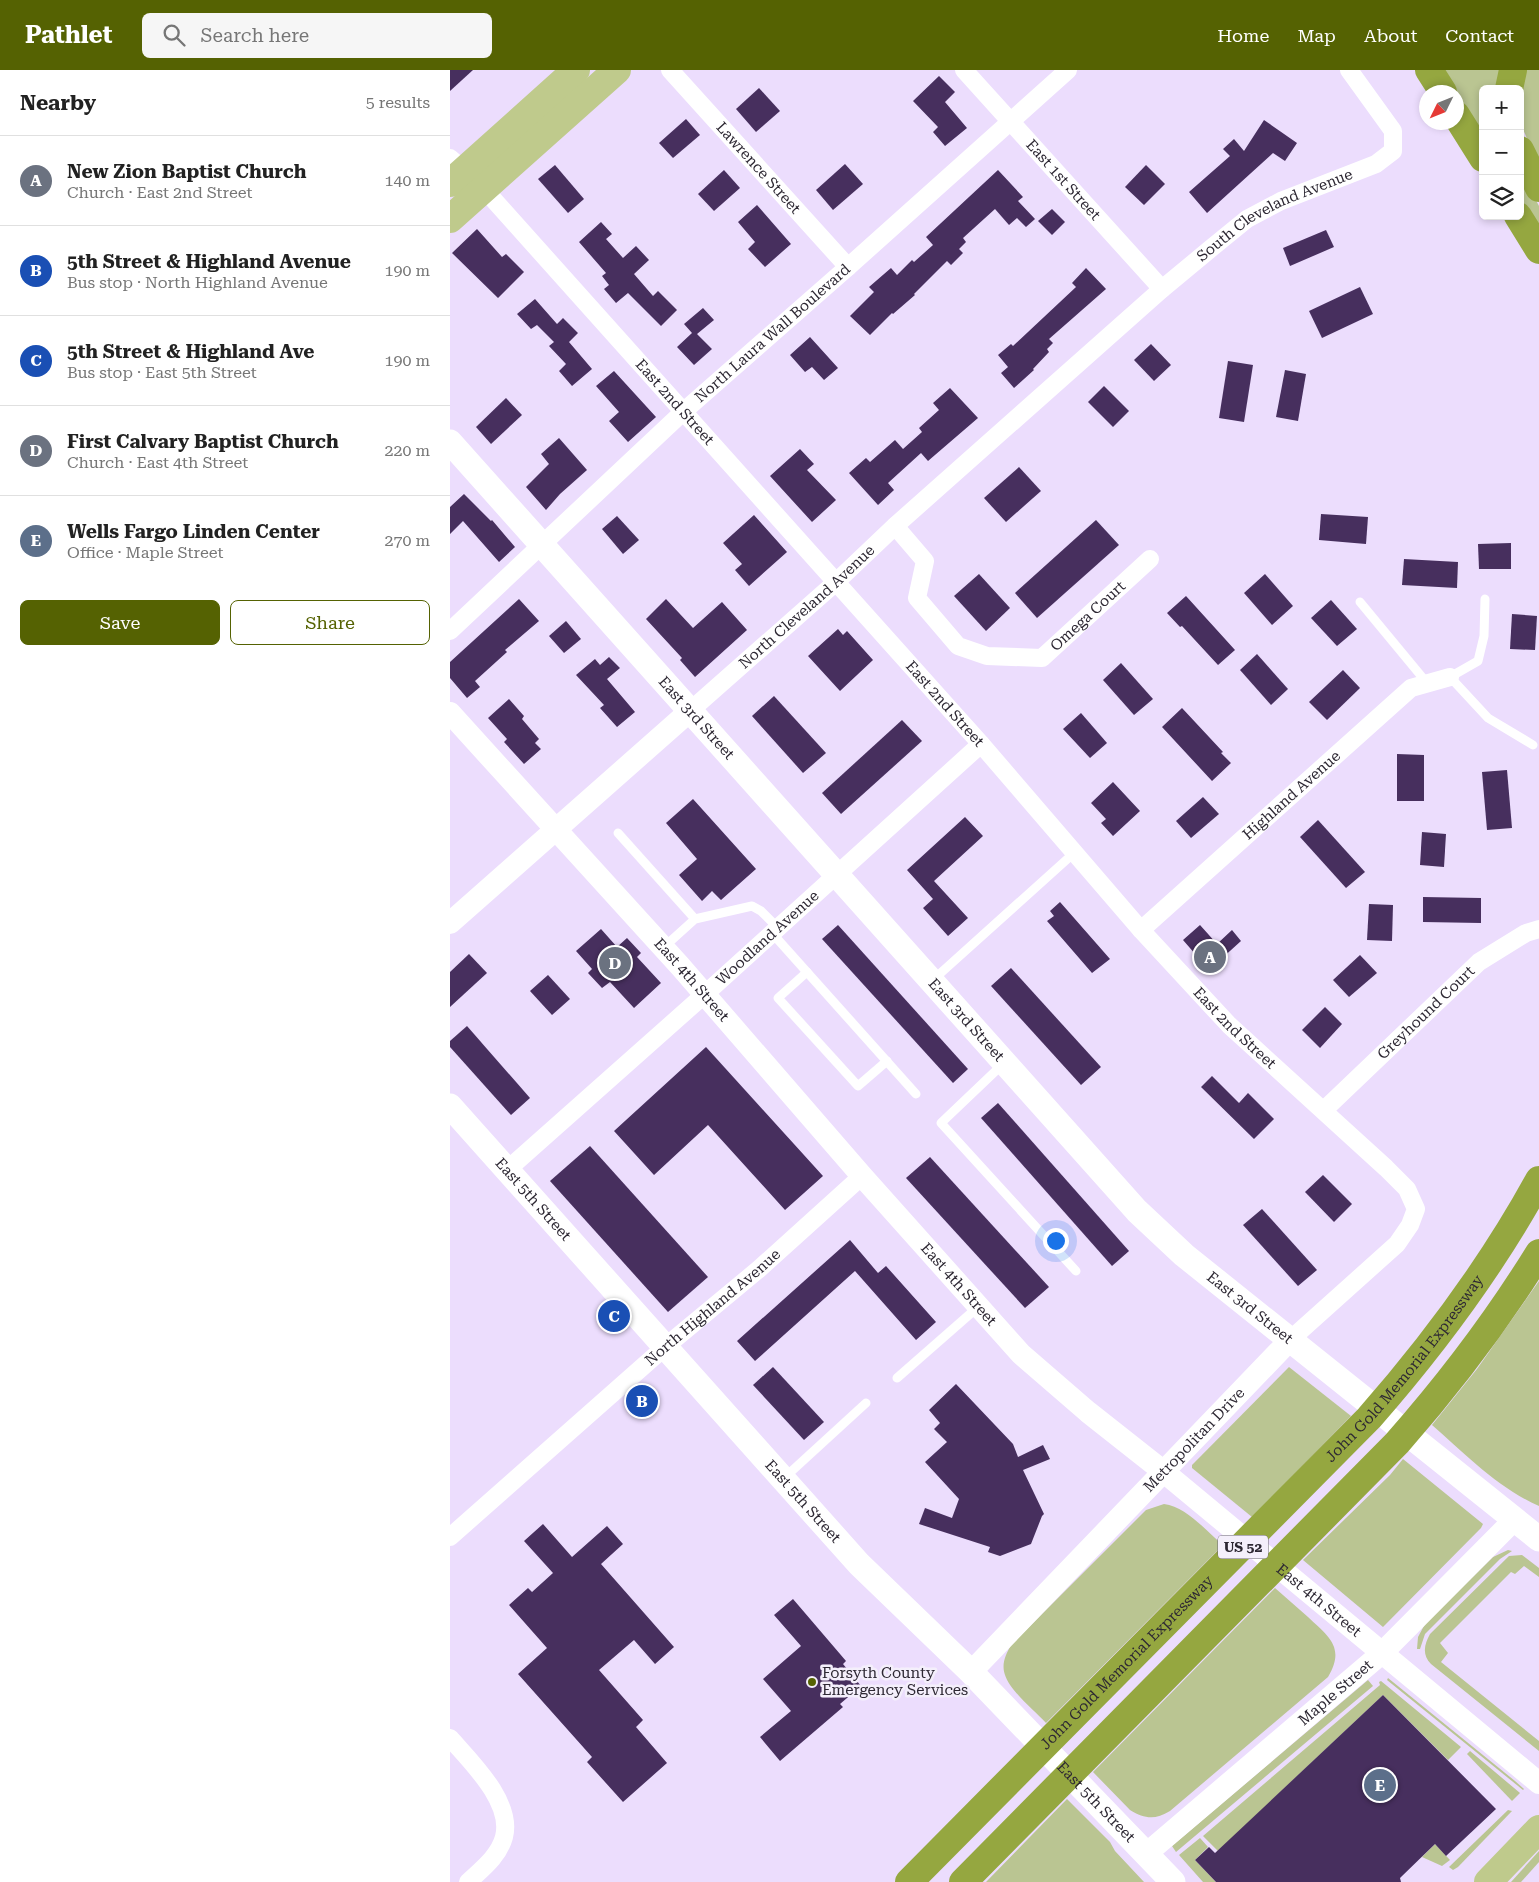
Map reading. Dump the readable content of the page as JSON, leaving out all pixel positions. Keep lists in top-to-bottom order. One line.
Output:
{"streets":{"highway":["John Gold Memorial Expressway","US 52"],"main road":["East 3rd Street","East 5th Street"],"street":["Lawrence Street","East 1st Street","South Cleveland Avenue","North Laura Wall Boulevard","East 2nd Street","North Cleveland Avenue","Omega Court","Highland Avenue","Woodland Avenue","East 4th Street","Greyhound Court","North Highland Avenue","Metropolitan Drive","Maple Street"]},"crossings":[["Lawrence Street","North Laura Wall Boulevard"],["East 1st Street","South Cleveland Avenue"],["East 1st Street","North Laura Wall Boulevard"],["East 1st Street","North Cleveland Avenue"],["South Cleveland Avenue","North Cleveland Avenue"],["North Laura Wall Boulevard","East 2nd Street"],["North Laura Wall Boulevard","East 3rd Street"],["East 2nd Street","North Cleveland Avenue"],["East 2nd Street","Highland Avenue"],["East 2nd Street","Woodland Avenue"],["East 2nd Street","Greyhound Court"],["East 2nd Street","Metropolitan Drive"],["North Cleveland Avenue","Omega Court"],["North Cleveland Avenue","East 3rd Street"],["North Cleveland Avenue","East 4th Street"],["East 3rd Street","Woodland Avenue"],["East 3rd Street","Metropolitan Drive"],["East 3rd Street","Maple Street"],["Woodland Avenue","East 4th Street"],["Woodland Avenue","East 5th Street"],["East 4th Street","North Highland Avenue"],["East 4th Street","Metropolitan Drive"],["East 4th Street","Maple Street"],["East 5th Street","North Highland Avenue"],["East 5th Street","Metropolitan Drive"],["East 5th Street","Maple Street"]],"places":["Forsyth County Emergency Services"],"north":"bottom left","page":{"header":"Pathlet","search":"Search here","nav":["Home","Map","About","Contact"],"heading":["Nearby","5 results"],"map_buttons":["+","−"],"list":[{"mark":"A","name":"New Zion Baptist Church","note":"Church · East 2nd Street","value":"140 m"},{"mark":"B","name":"5th Street & Highland Avenue","note":"Bus stop · North Highland Avenue","value":"190 m"},{"mark":"C","name":"5th Street & Highland Ave","note":"Bus stop · East 5th Street","value":"190 m"},{"mark":"D","name":"First Calvary Baptist Church","note":"Church · East 4th Street","value":"220 m"},{"mark":"E","name":"Wells Fargo Linden Center","note":"Office · Maple Street","value":"270 m"}],"buttons":["Save","Share"],"pins":["A","D","C","B","E"]}}
